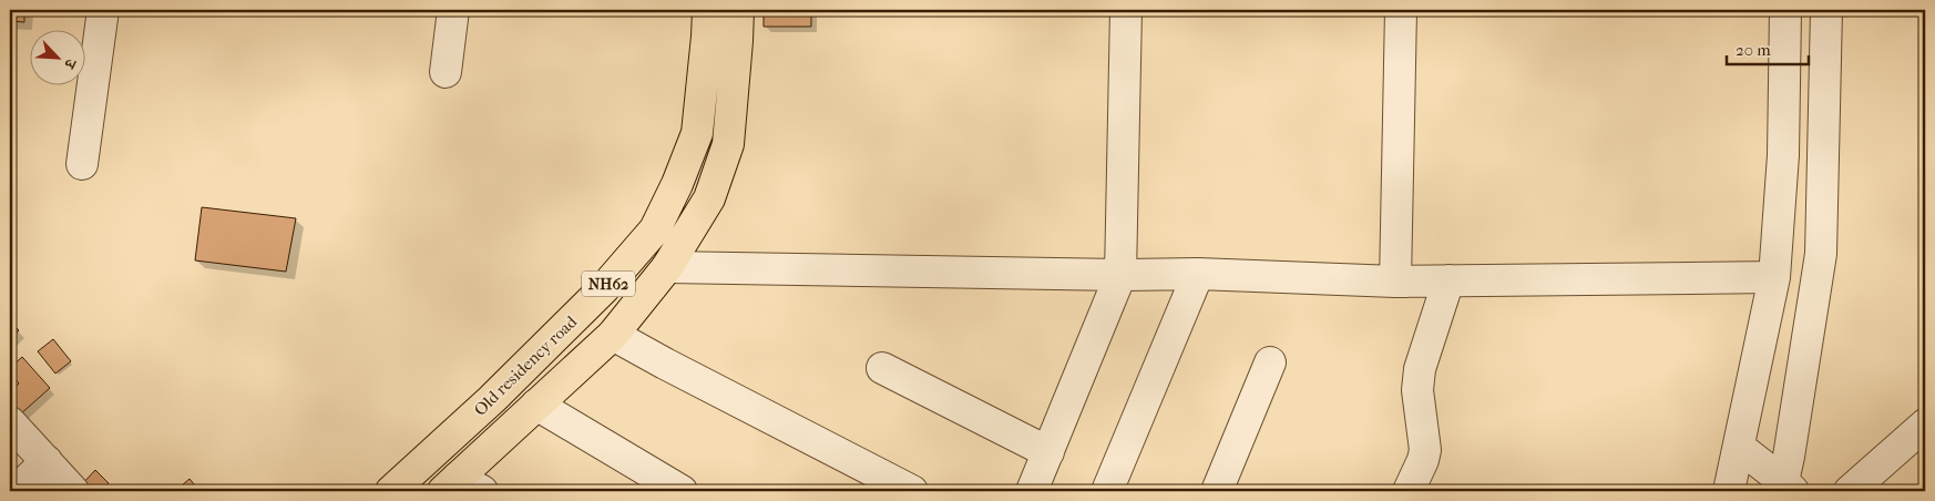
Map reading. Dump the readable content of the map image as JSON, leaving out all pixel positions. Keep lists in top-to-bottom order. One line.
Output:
{"streets":{"highway":["NH62","Old residency road"]},"scale_bar":"20 m","north":"bottom right"}
